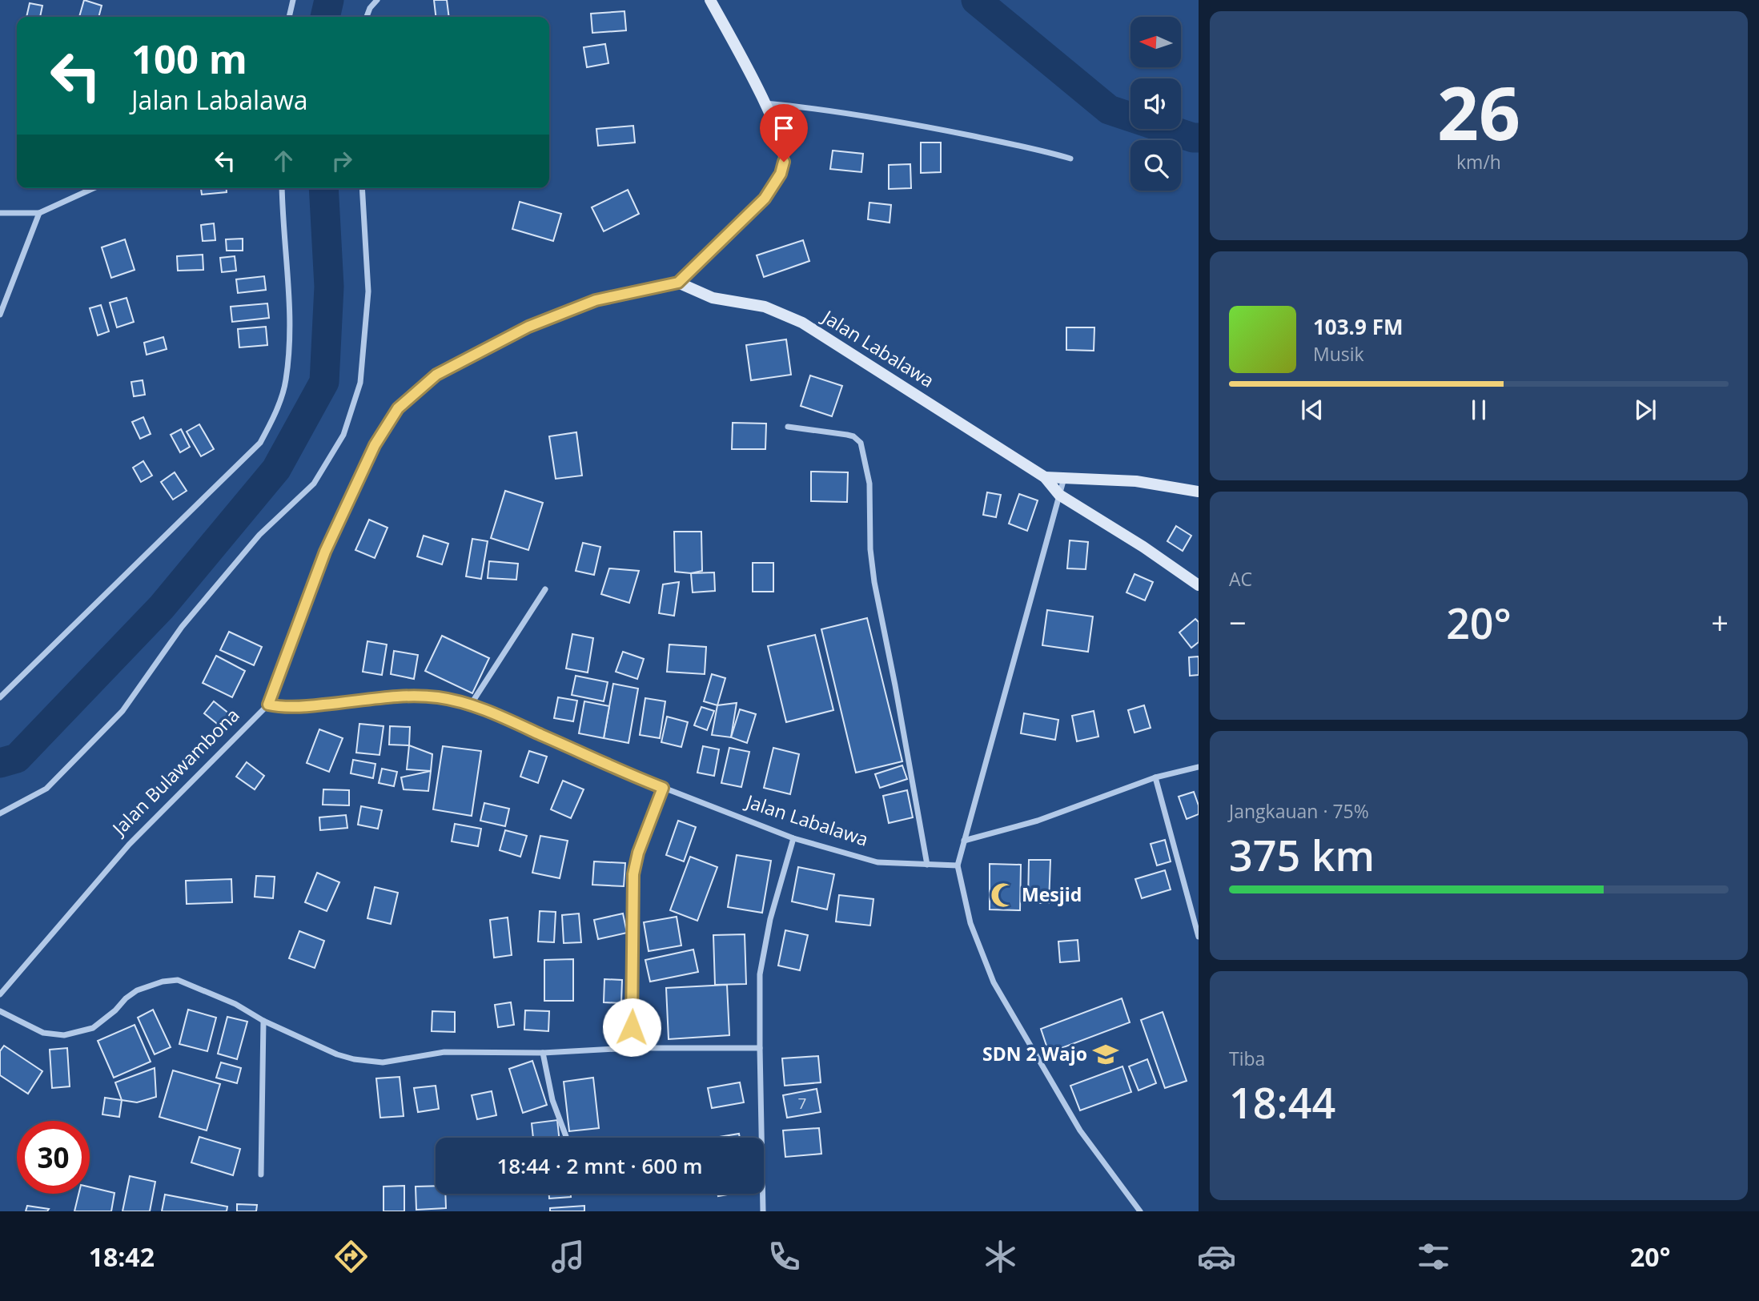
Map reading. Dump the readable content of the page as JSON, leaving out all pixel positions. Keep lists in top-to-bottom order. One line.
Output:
{"streets":{"main road":["Jalan Labalawa"],"street":["Jalan Bulawambona"]},"crossings":[["Jalan Labalawa","Jalan Bulawambona"]],"places":{"mosque":["Mesjid"],"school or university":["SDN 2 Wajo"]},"house_numbers":["7"],"north":"left","page":{"tile":[["26","km/h"],"AC",["Jangkauan · 75%","375 km"],["Tiba","18:44"]],"turn":["100 m","Jalan Labalawa"],"song":["103.9 FM","Musik"],"heat":["−","20°","+"],"limit":"30","trip":"18:44 · 2 mnt · 600 m","tabs":["18:42","20°"]}}
